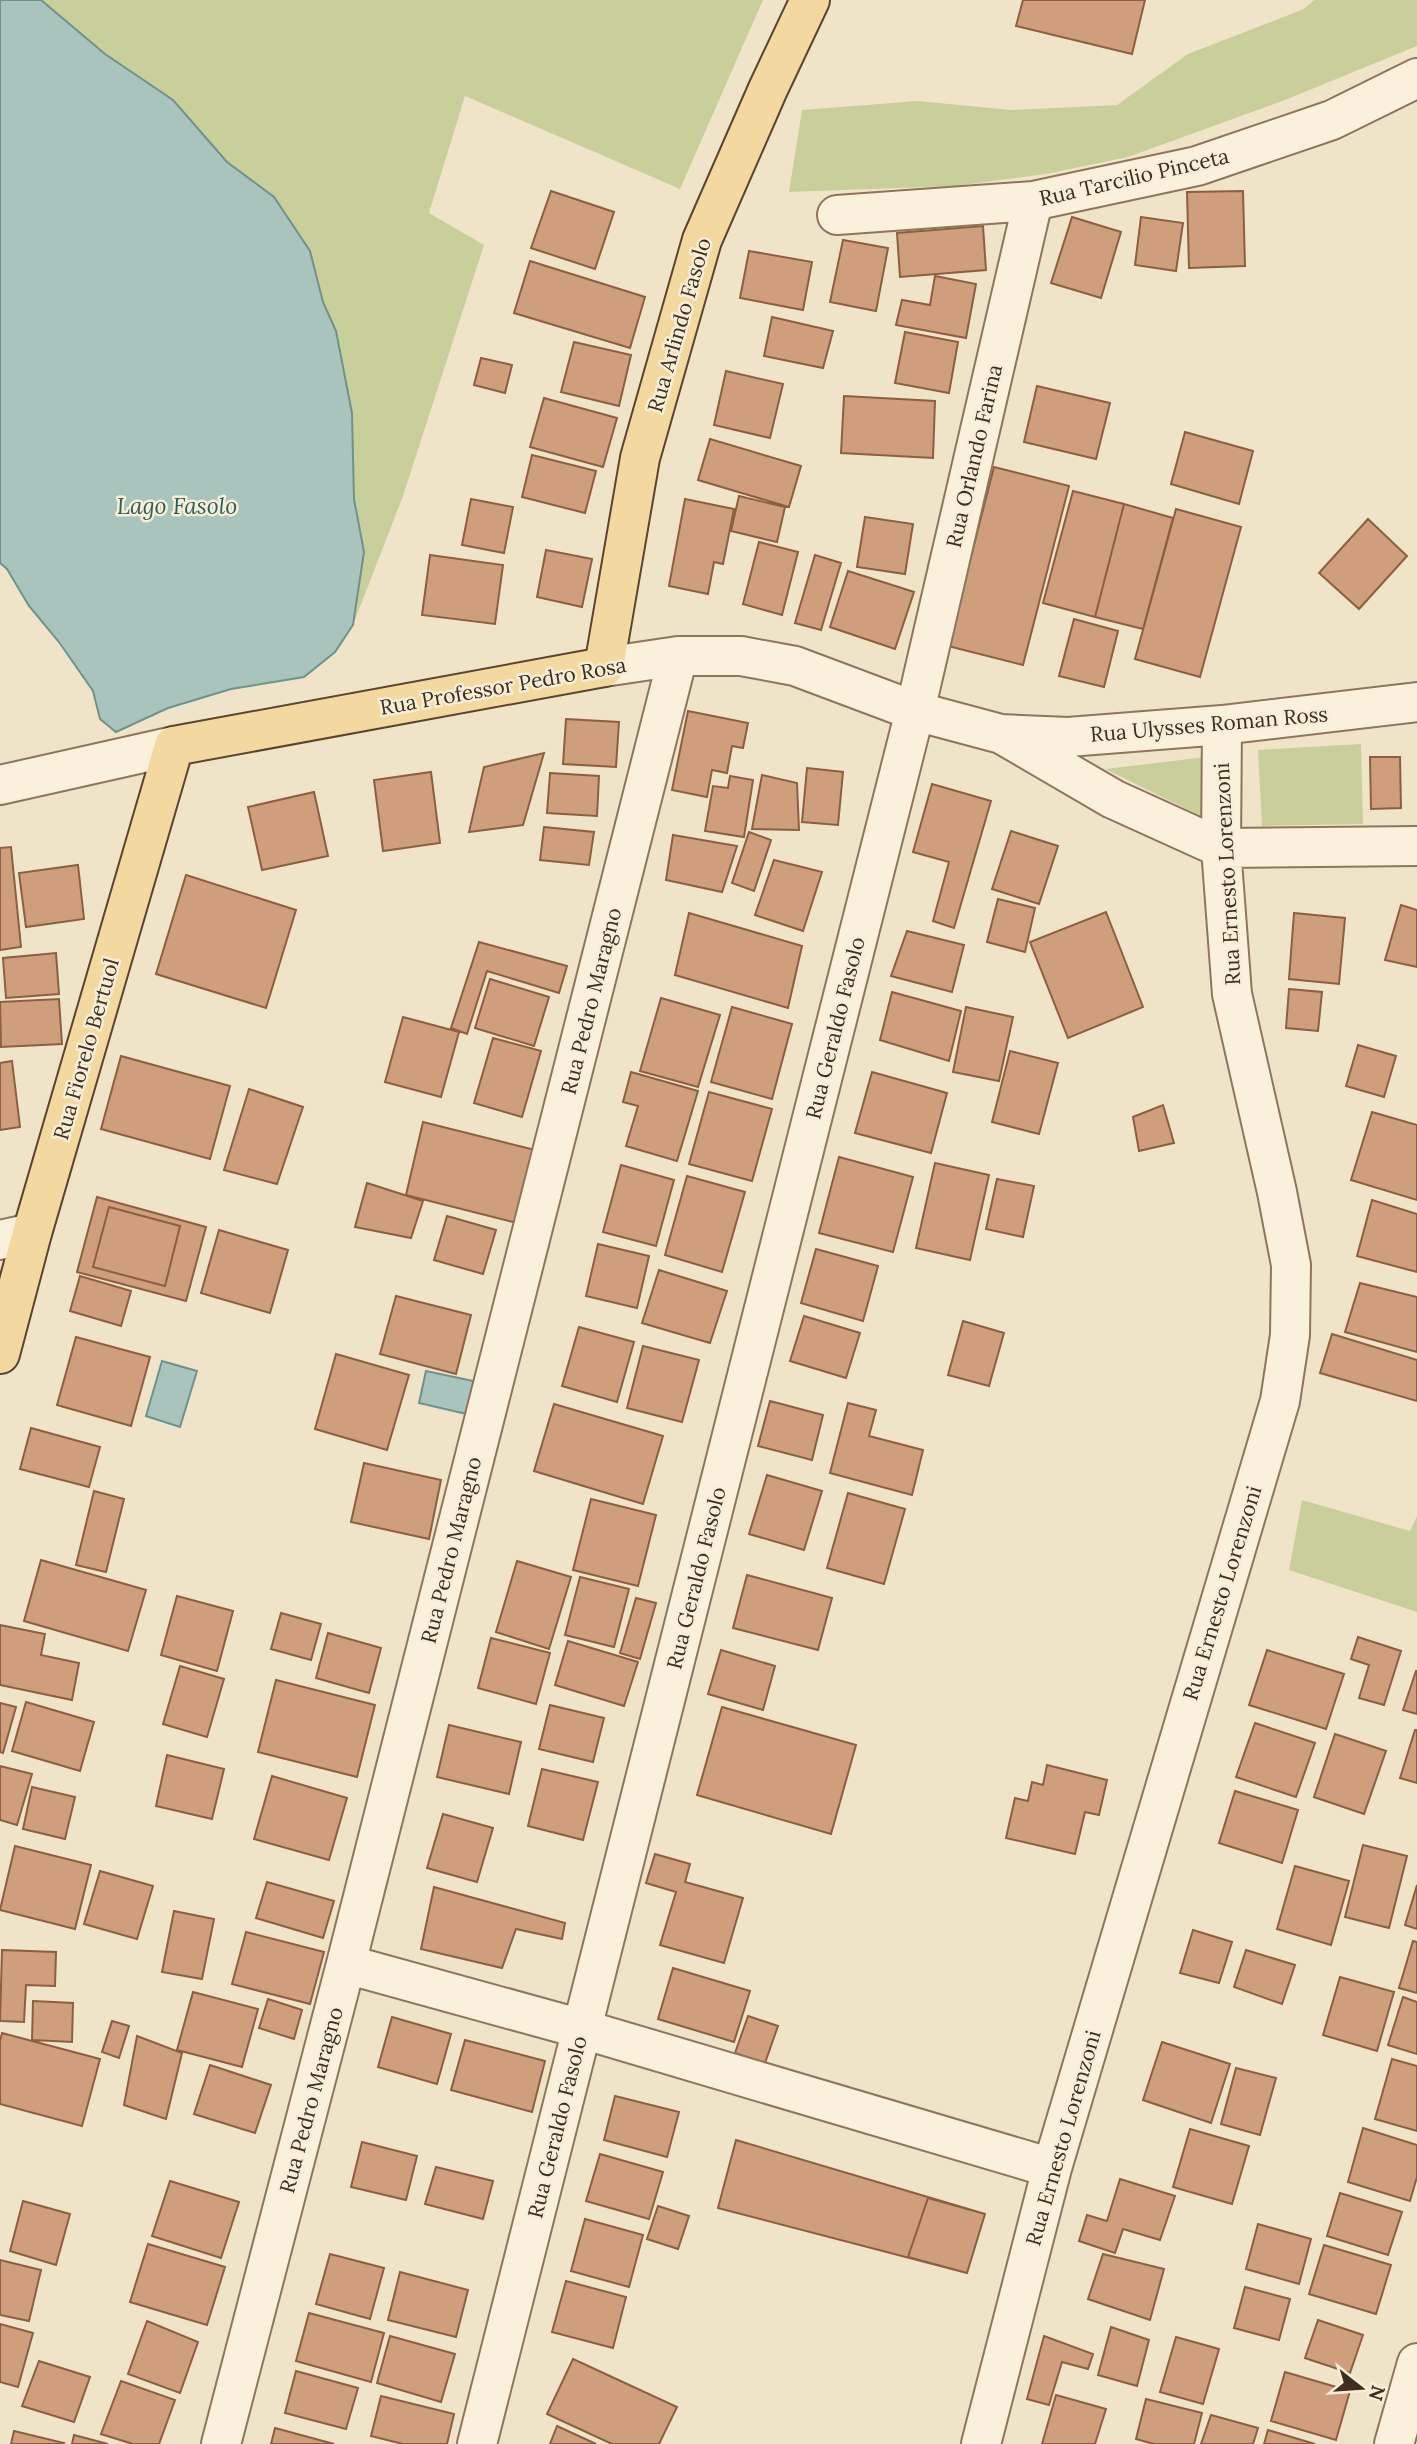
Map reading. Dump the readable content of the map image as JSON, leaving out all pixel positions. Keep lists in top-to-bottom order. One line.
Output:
{"streets":{"main road":["Rua Arlindo Fasolo","Rua Professor Pedro Rosa","Rua Fiorelo Bertuol"],"street":["Rua Tarcilio Pinceta","Rua Orlando Farina","Rua Ulysses Roman Ross","Rua Ernesto Lorenzoni","Rua Pedro Maragno","Rua Geraldo Fasolo"]},"crossings":[["Rua Tarcilio Pinceta","Rua Orlando Farina"],["Rua Arlindo Fasolo","Rua Professor Pedro Rosa"],["Rua Orlando Farina","Rua Professor Pedro Rosa"],["Rua Orlando Farina","Rua Geraldo Fasolo"],["Rua Professor Pedro Rosa","Rua Ulysses Roman Ross"],["Rua Professor Pedro Rosa","Rua Pedro Maragno"],["Rua Professor Pedro Rosa","Rua Geraldo Fasolo"],["Rua Professor Pedro Rosa","Rua Fiorelo Bertuol"],["Rua Ulysses Roman Ross","Rua Ernesto Lorenzoni"]],"water":["Lago Fasolo"],"north":"right"}
